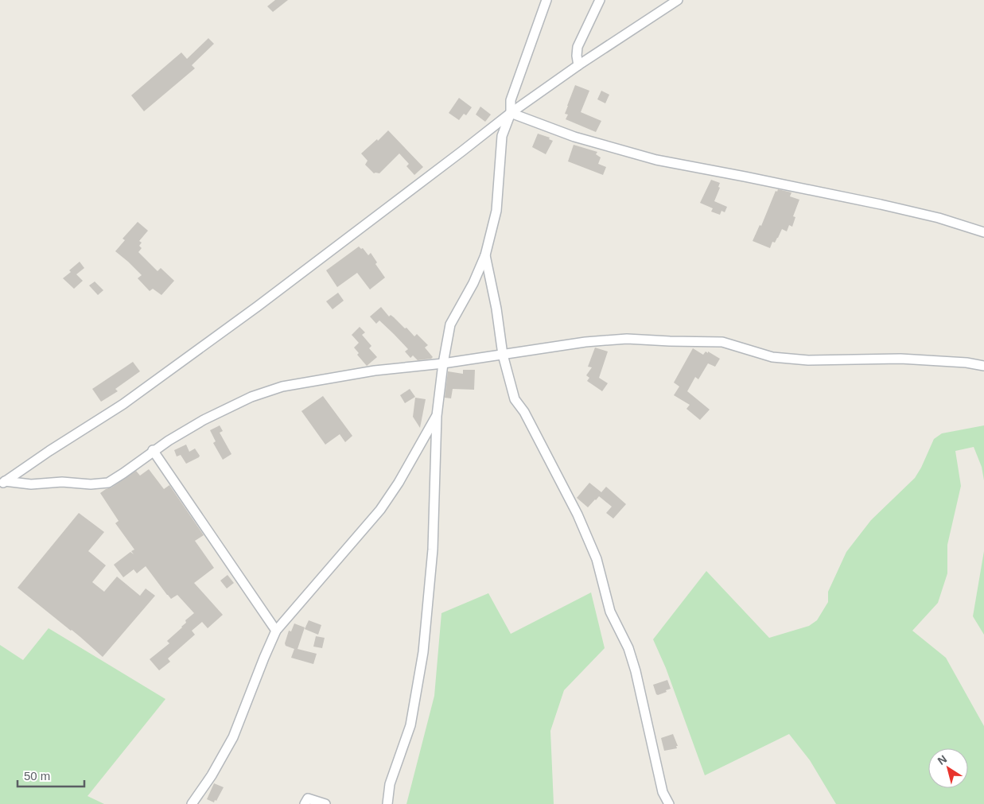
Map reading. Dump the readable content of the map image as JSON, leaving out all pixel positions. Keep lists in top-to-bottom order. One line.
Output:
{"scale_bar":"50 m","north":"top left"}
